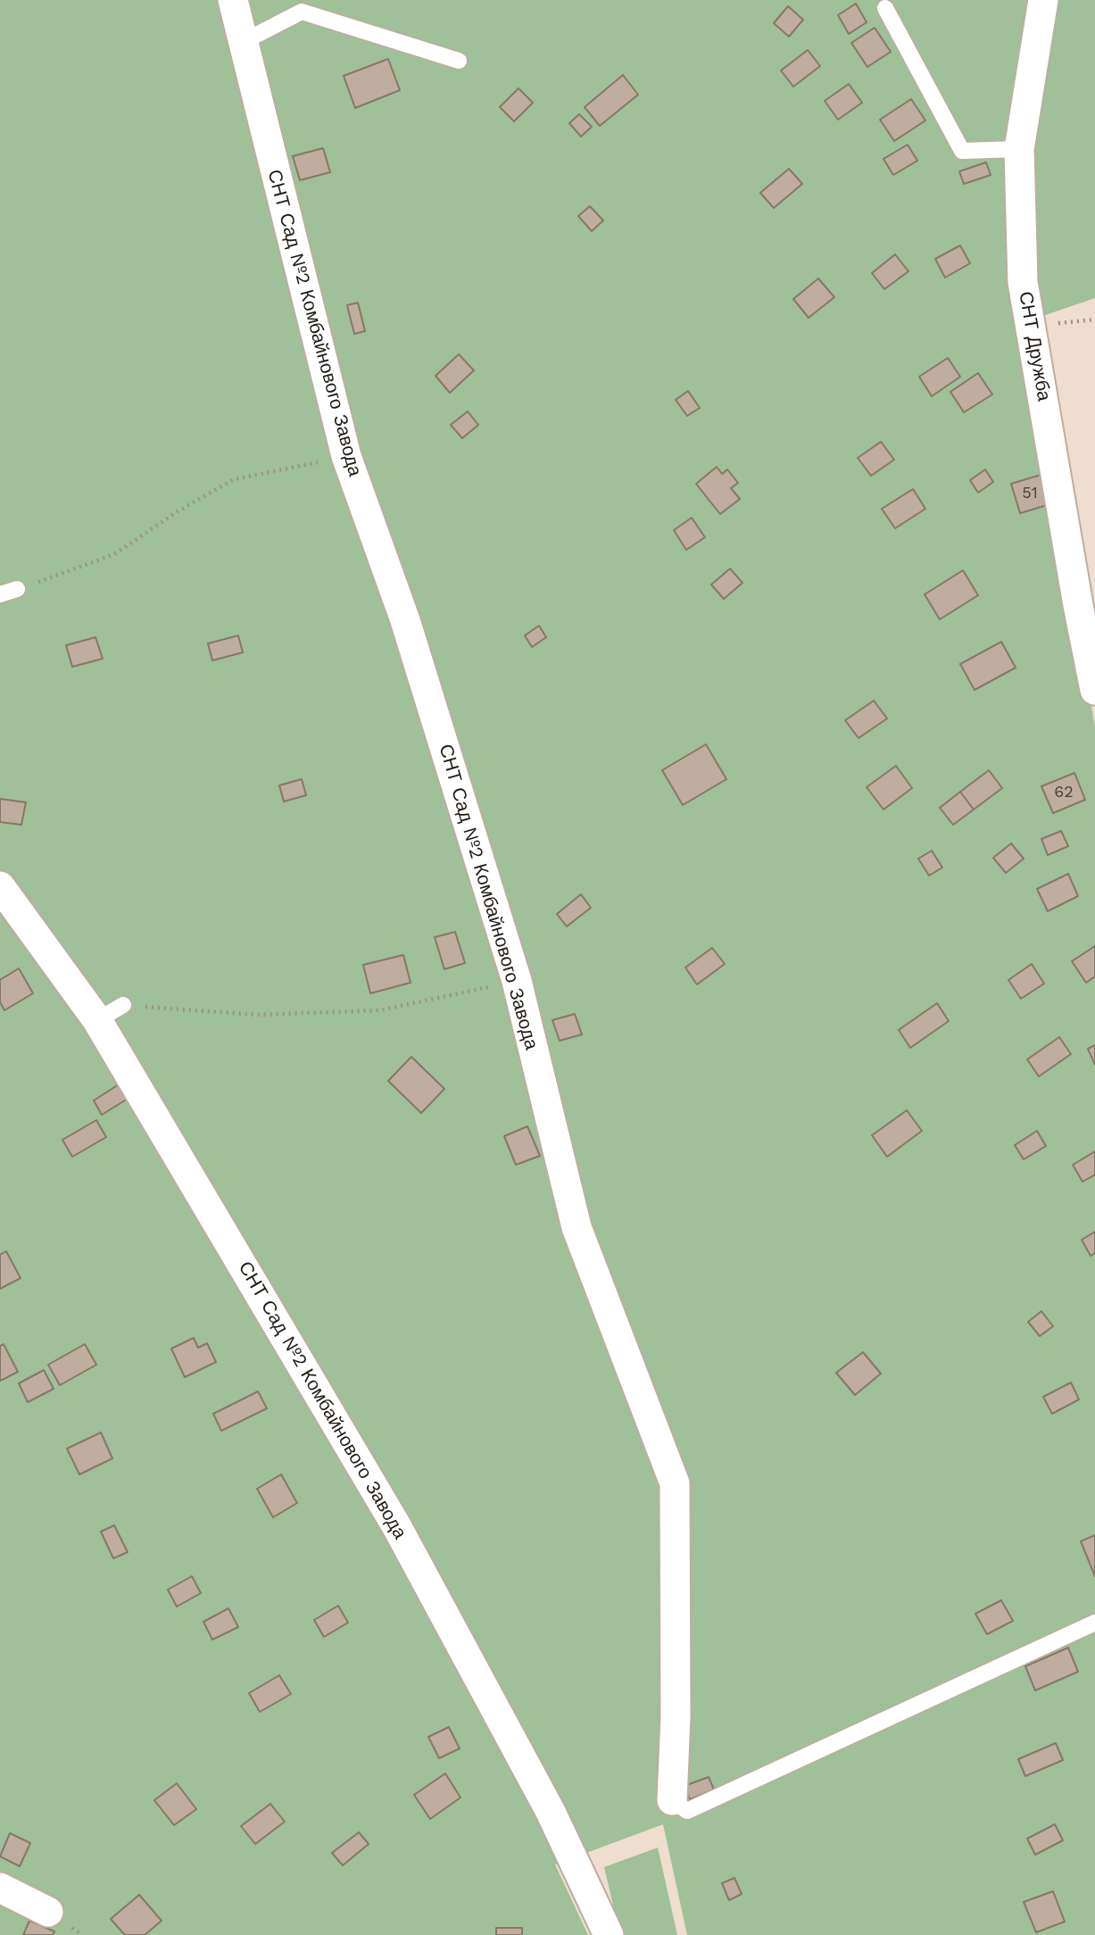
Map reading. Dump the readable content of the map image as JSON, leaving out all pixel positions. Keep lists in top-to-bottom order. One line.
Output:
{"streets":{"street":["СНТ Сад №2 Комбайнового Завода","СНТ Дружба"]},"house_numbers":["51","62"]}
